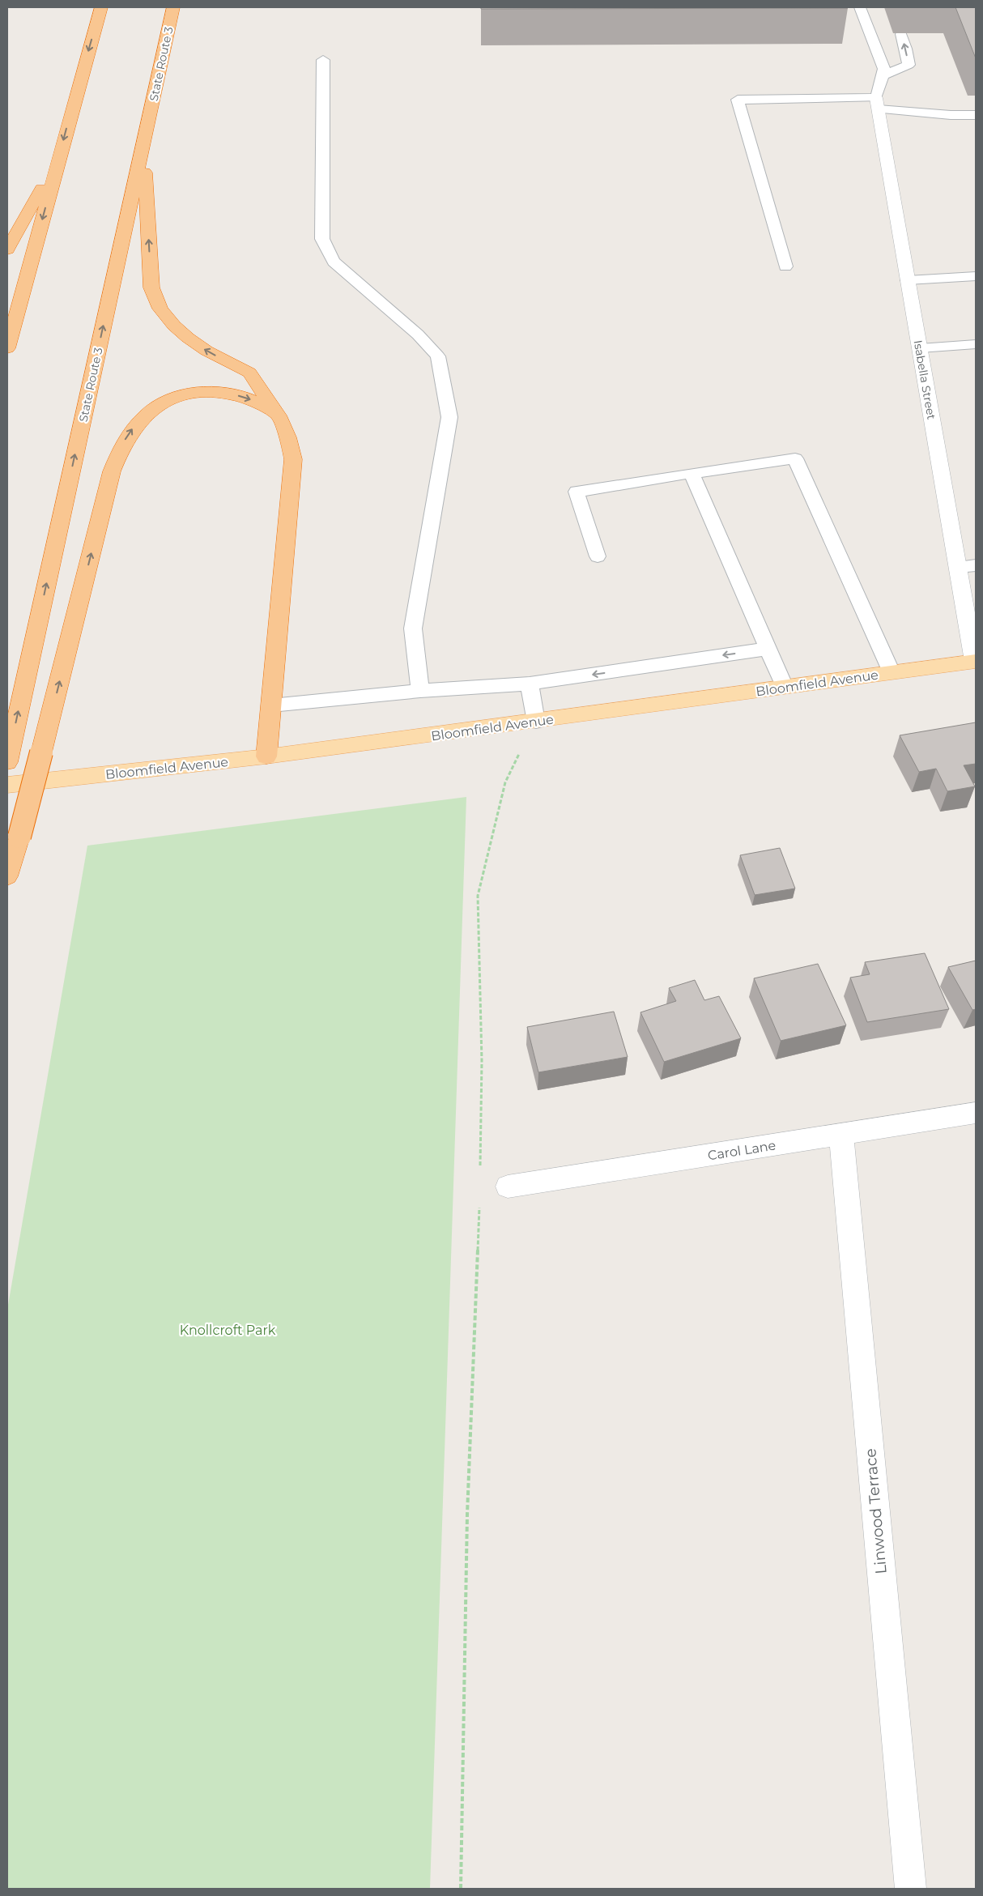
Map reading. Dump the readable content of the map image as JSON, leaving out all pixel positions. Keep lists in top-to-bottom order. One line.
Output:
{"streets":{"highway":["State Route 3"],"main road":["Bloomfield Avenue"],"street":["Isabella Street","Carol Lane","Linwood Terrace"]},"crossings":[["Isabella Street","Bloomfield Avenue"],["Carol Lane","Linwood Terrace"]],"parks":["Knollcroft Park"]}
